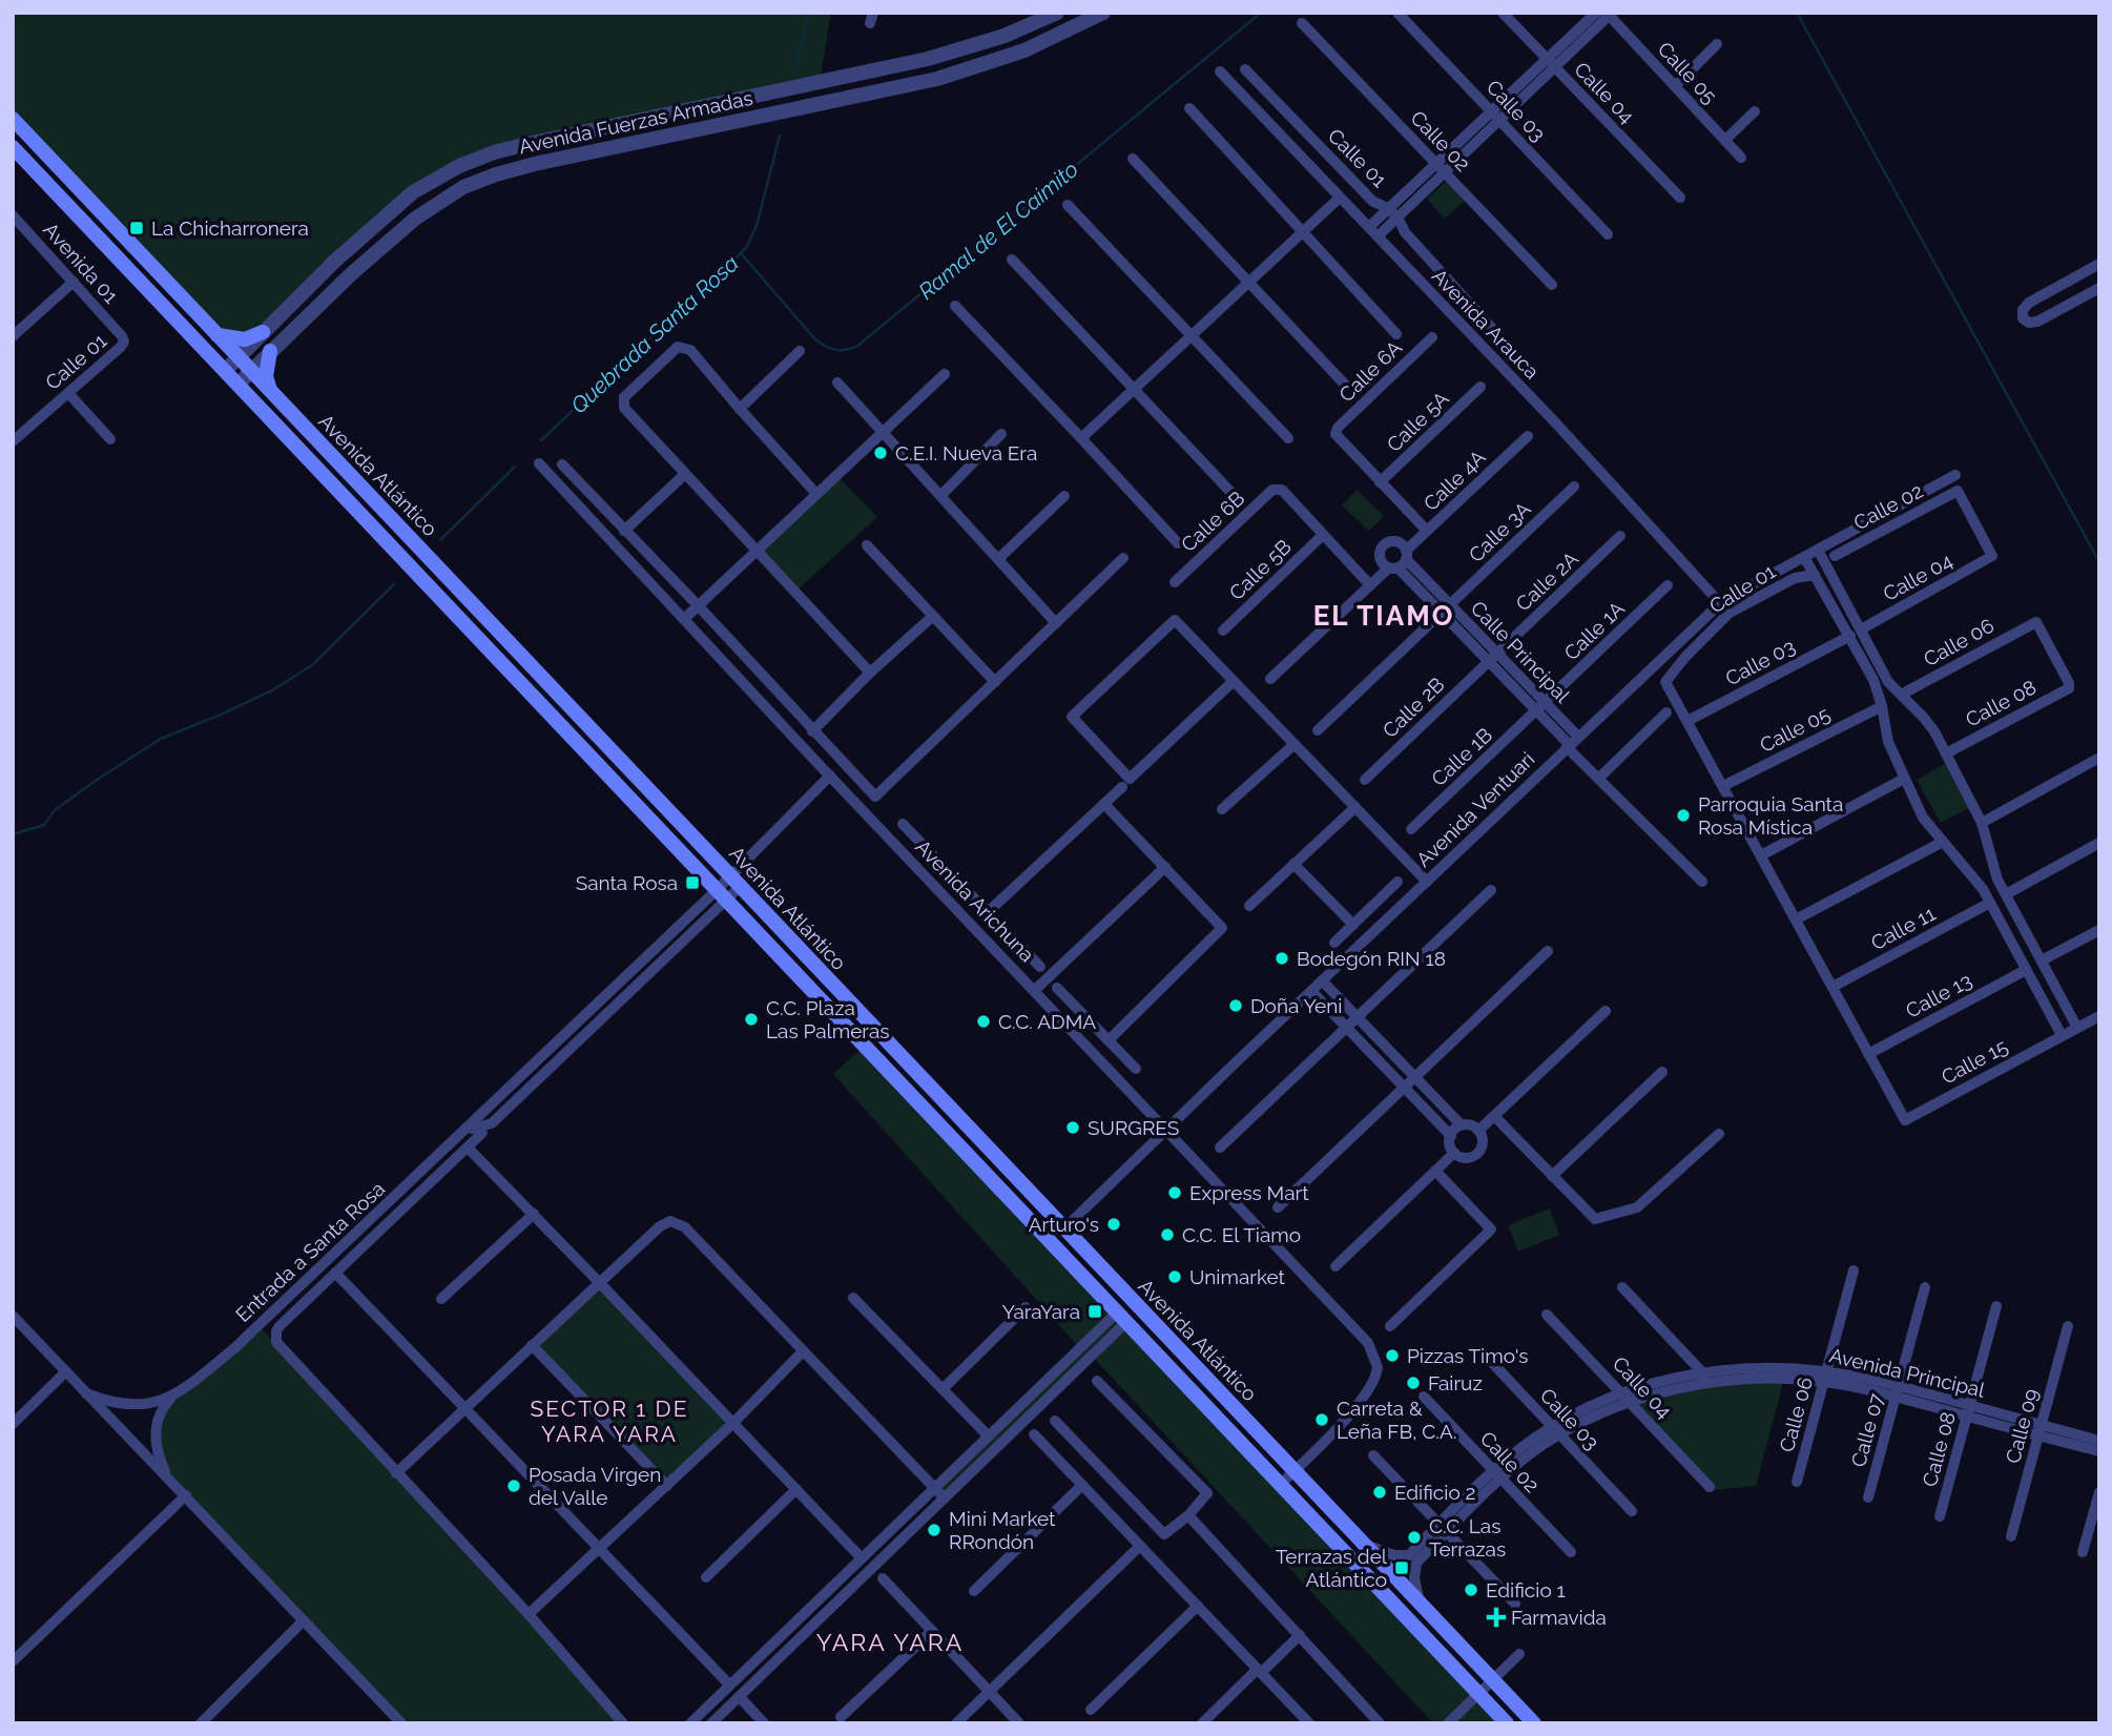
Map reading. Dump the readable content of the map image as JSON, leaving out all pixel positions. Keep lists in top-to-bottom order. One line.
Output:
{"streets":{"main road":["Avenida Atlántico"],"street":["Calle 05","Calle 04","Calle 03","Avenida Fuerzas Armadas","Calle 02","Calle 01","Avenida 01","Avenida Arauca","Calle 6A","Calle 5A","Calle 4A","Calle 6B","Calle 3A","Calle 5B","Calle 2A","Calle 1A","Calle 06","Calle Principal","Calle 08","Calle 2B","Calle 1B","Avenida Ventuari","Avenida Arichuna","Calle 11","Calle 13","Calle 15","Entrada a Santa Rosa","Avenida Principal","Calle 09","Calle 07"]},"crossings":[["Calle 04","Calle 03"],["Calle 04","Calle 02"],["Calle 04","Avenida Principal"],["Calle 03","Calle 01"],["Calle 03","Avenida Principal"],["Avenida Fuerzas Armadas","Avenida Atlántico"],["Calle 02","Avenida Principal"],["Calle 01","Avenida 01"],["Avenida Arauca","Avenida Ventuari"],["Calle 6A","Calle 5A"],["Avenida Atlántico","Avenida Ventuari"],["Avenida Atlántico","Avenida Arichuna"],["Avenida Atlántico","Entrada a Santa Rosa"],["Calle 4A","Calle Principal"],["Calle 6B","Calle 5B"],["Calle 3A","Calle Principal"],["Calle 2A","Calle Principal"],["Calle 2A","Calle 2B"],["Calle 1A","Calle Principal"],["Calle 1A","Calle 1B"],["Calle 06","Calle 08"],["Calle 06","Avenida Principal"],["Calle Principal","Calle 2B"],["Calle Principal","Calle 1B"],["Calle Principal","Avenida Ventuari"],["Calle 08","Avenida Principal"],["Avenida Ventuari","Avenida Arichuna"],["Calle 13","Calle 15"],["Avenida Principal","Calle 09"],["Avenida Principal","Calle 07"]],"districts":["EL TIAMO","SECTOR 1 DE YARA YARA","YARA YARA"],"water":["Ramal de El Caimito","Quebrada Santa Rosa"],"places":{"transit":["La Chicharronera","Santa Rosa","YaraYara","Terrazas del Atlántico"],"other":["C.E.I. Nueva Era","Parroquia Santa Rosa Mística","Bodegón RIN 18","Doña Yeni","C.C. Plaza Las Palmeras","C.C. ADMA","SURGRES","Express Mart","Arturo's","C.C. El Tiamo","Unimarket","Pizzas Timo's","Fairuz","Carreta & Leña FB, C.A.","Posada Virgen del Valle","Edificio 2","Mini Market RRondón","C.C. Las Terrazas","Edificio 1"],"health":["Farmavida"]}}
